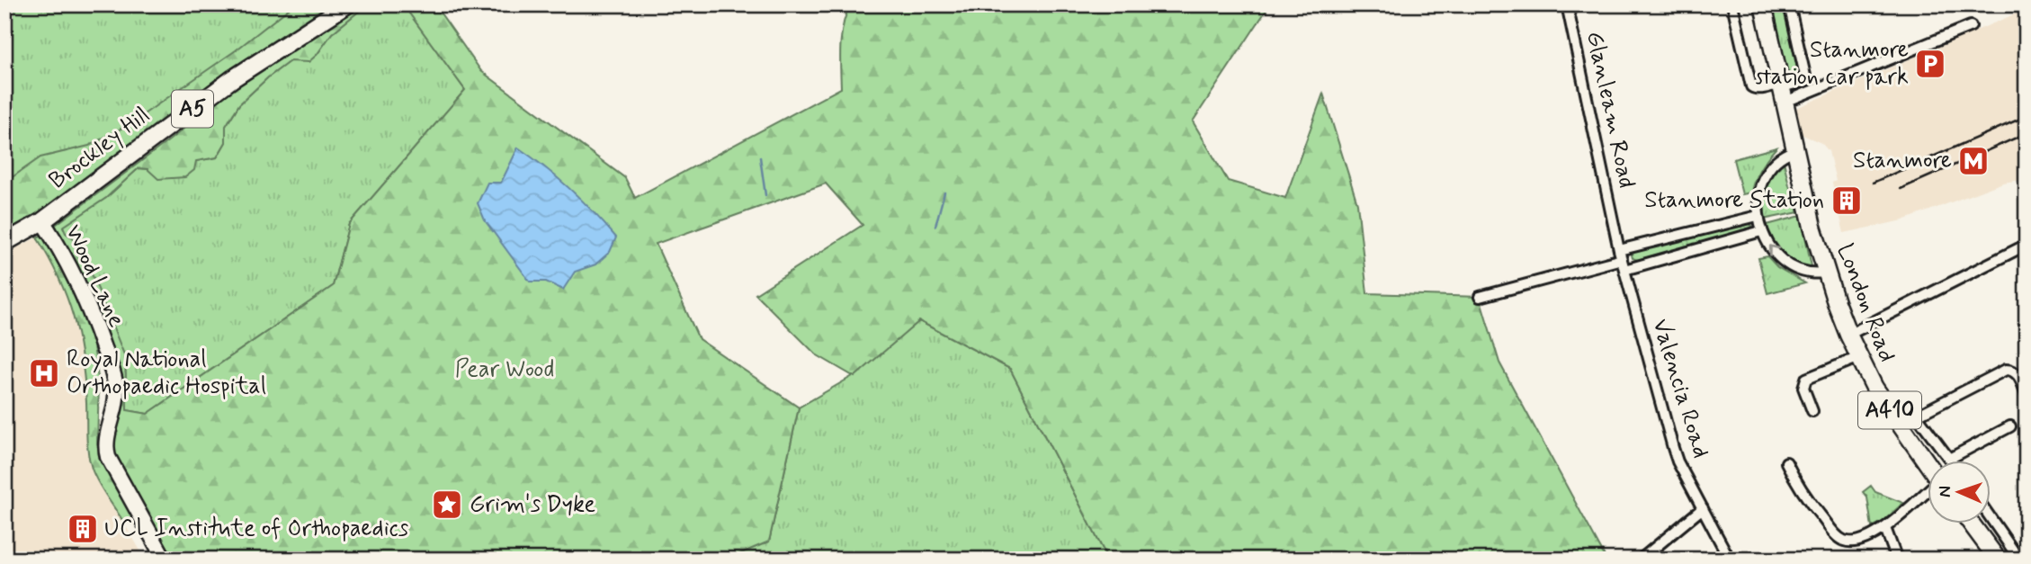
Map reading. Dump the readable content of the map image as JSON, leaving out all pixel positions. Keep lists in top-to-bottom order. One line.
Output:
{"streets":{"main road":["A5","Brockley Hill","London Road","A410"],"street":["Glanleam Road","Wood Lane","Valencia Road"]},"crossings":[["Glanleam Road","Valencia Road"],["Brockley Hill","Wood Lane"]],"parks":["Pear Wood"],"places":{"parking":["Stanmore station car park"],"metro station":["Stanmore"],"building":["Stanmore Station","UCL Institute of Orthopaedics"],"hospital":["Royal National Orthopaedic Hospital"],"place":["Grim's Dyke"]},"north":"left"}
